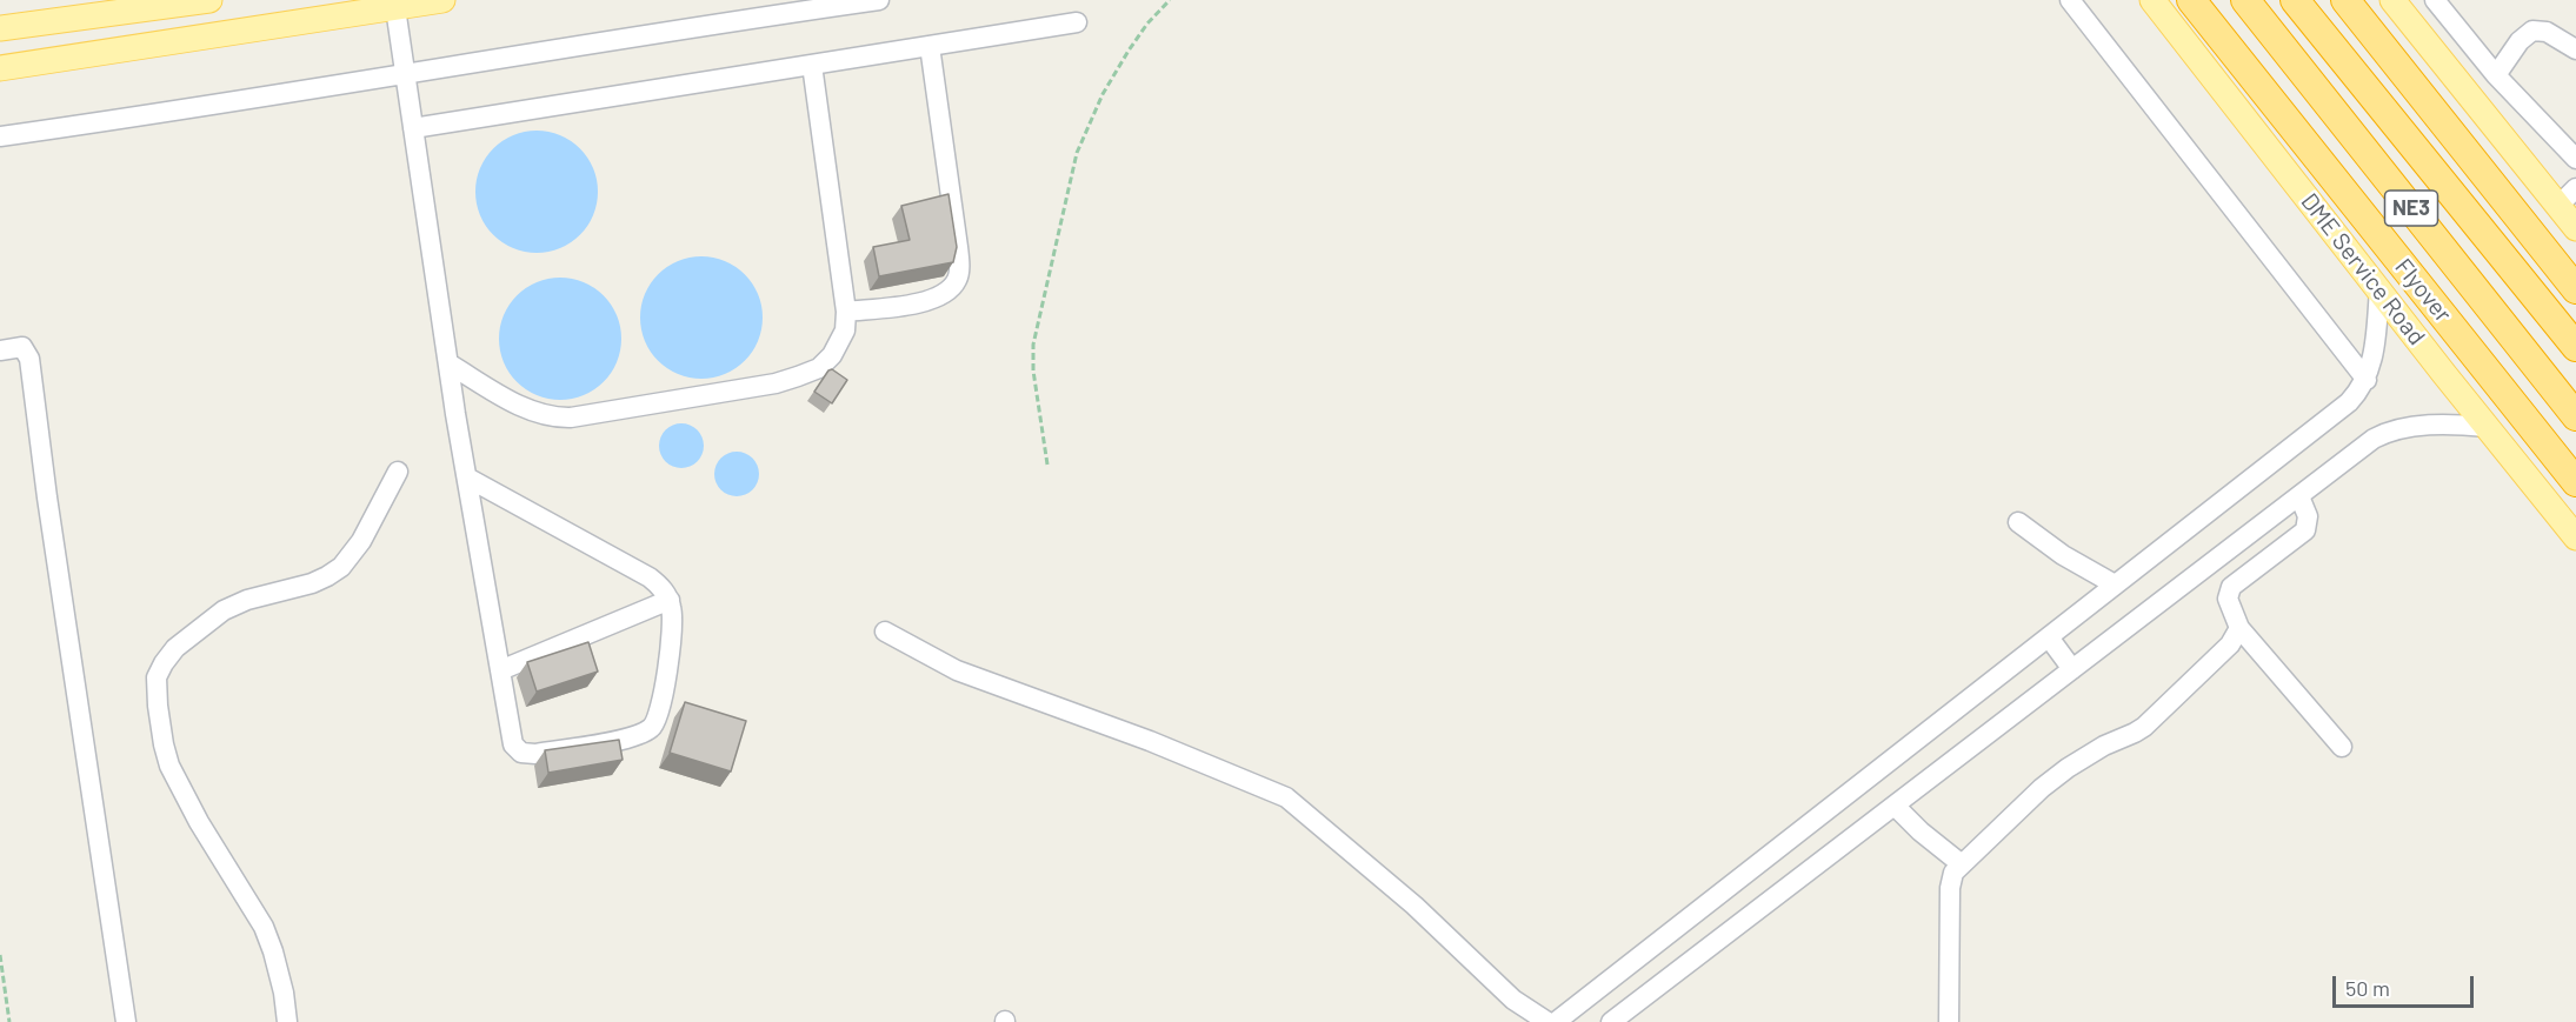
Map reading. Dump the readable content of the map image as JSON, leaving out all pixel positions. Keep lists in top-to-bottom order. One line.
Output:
{"streets":{"highway":["NE3","Flyover"],"main road":["DME Service Road"]},"scale_bar":"50 m"}
